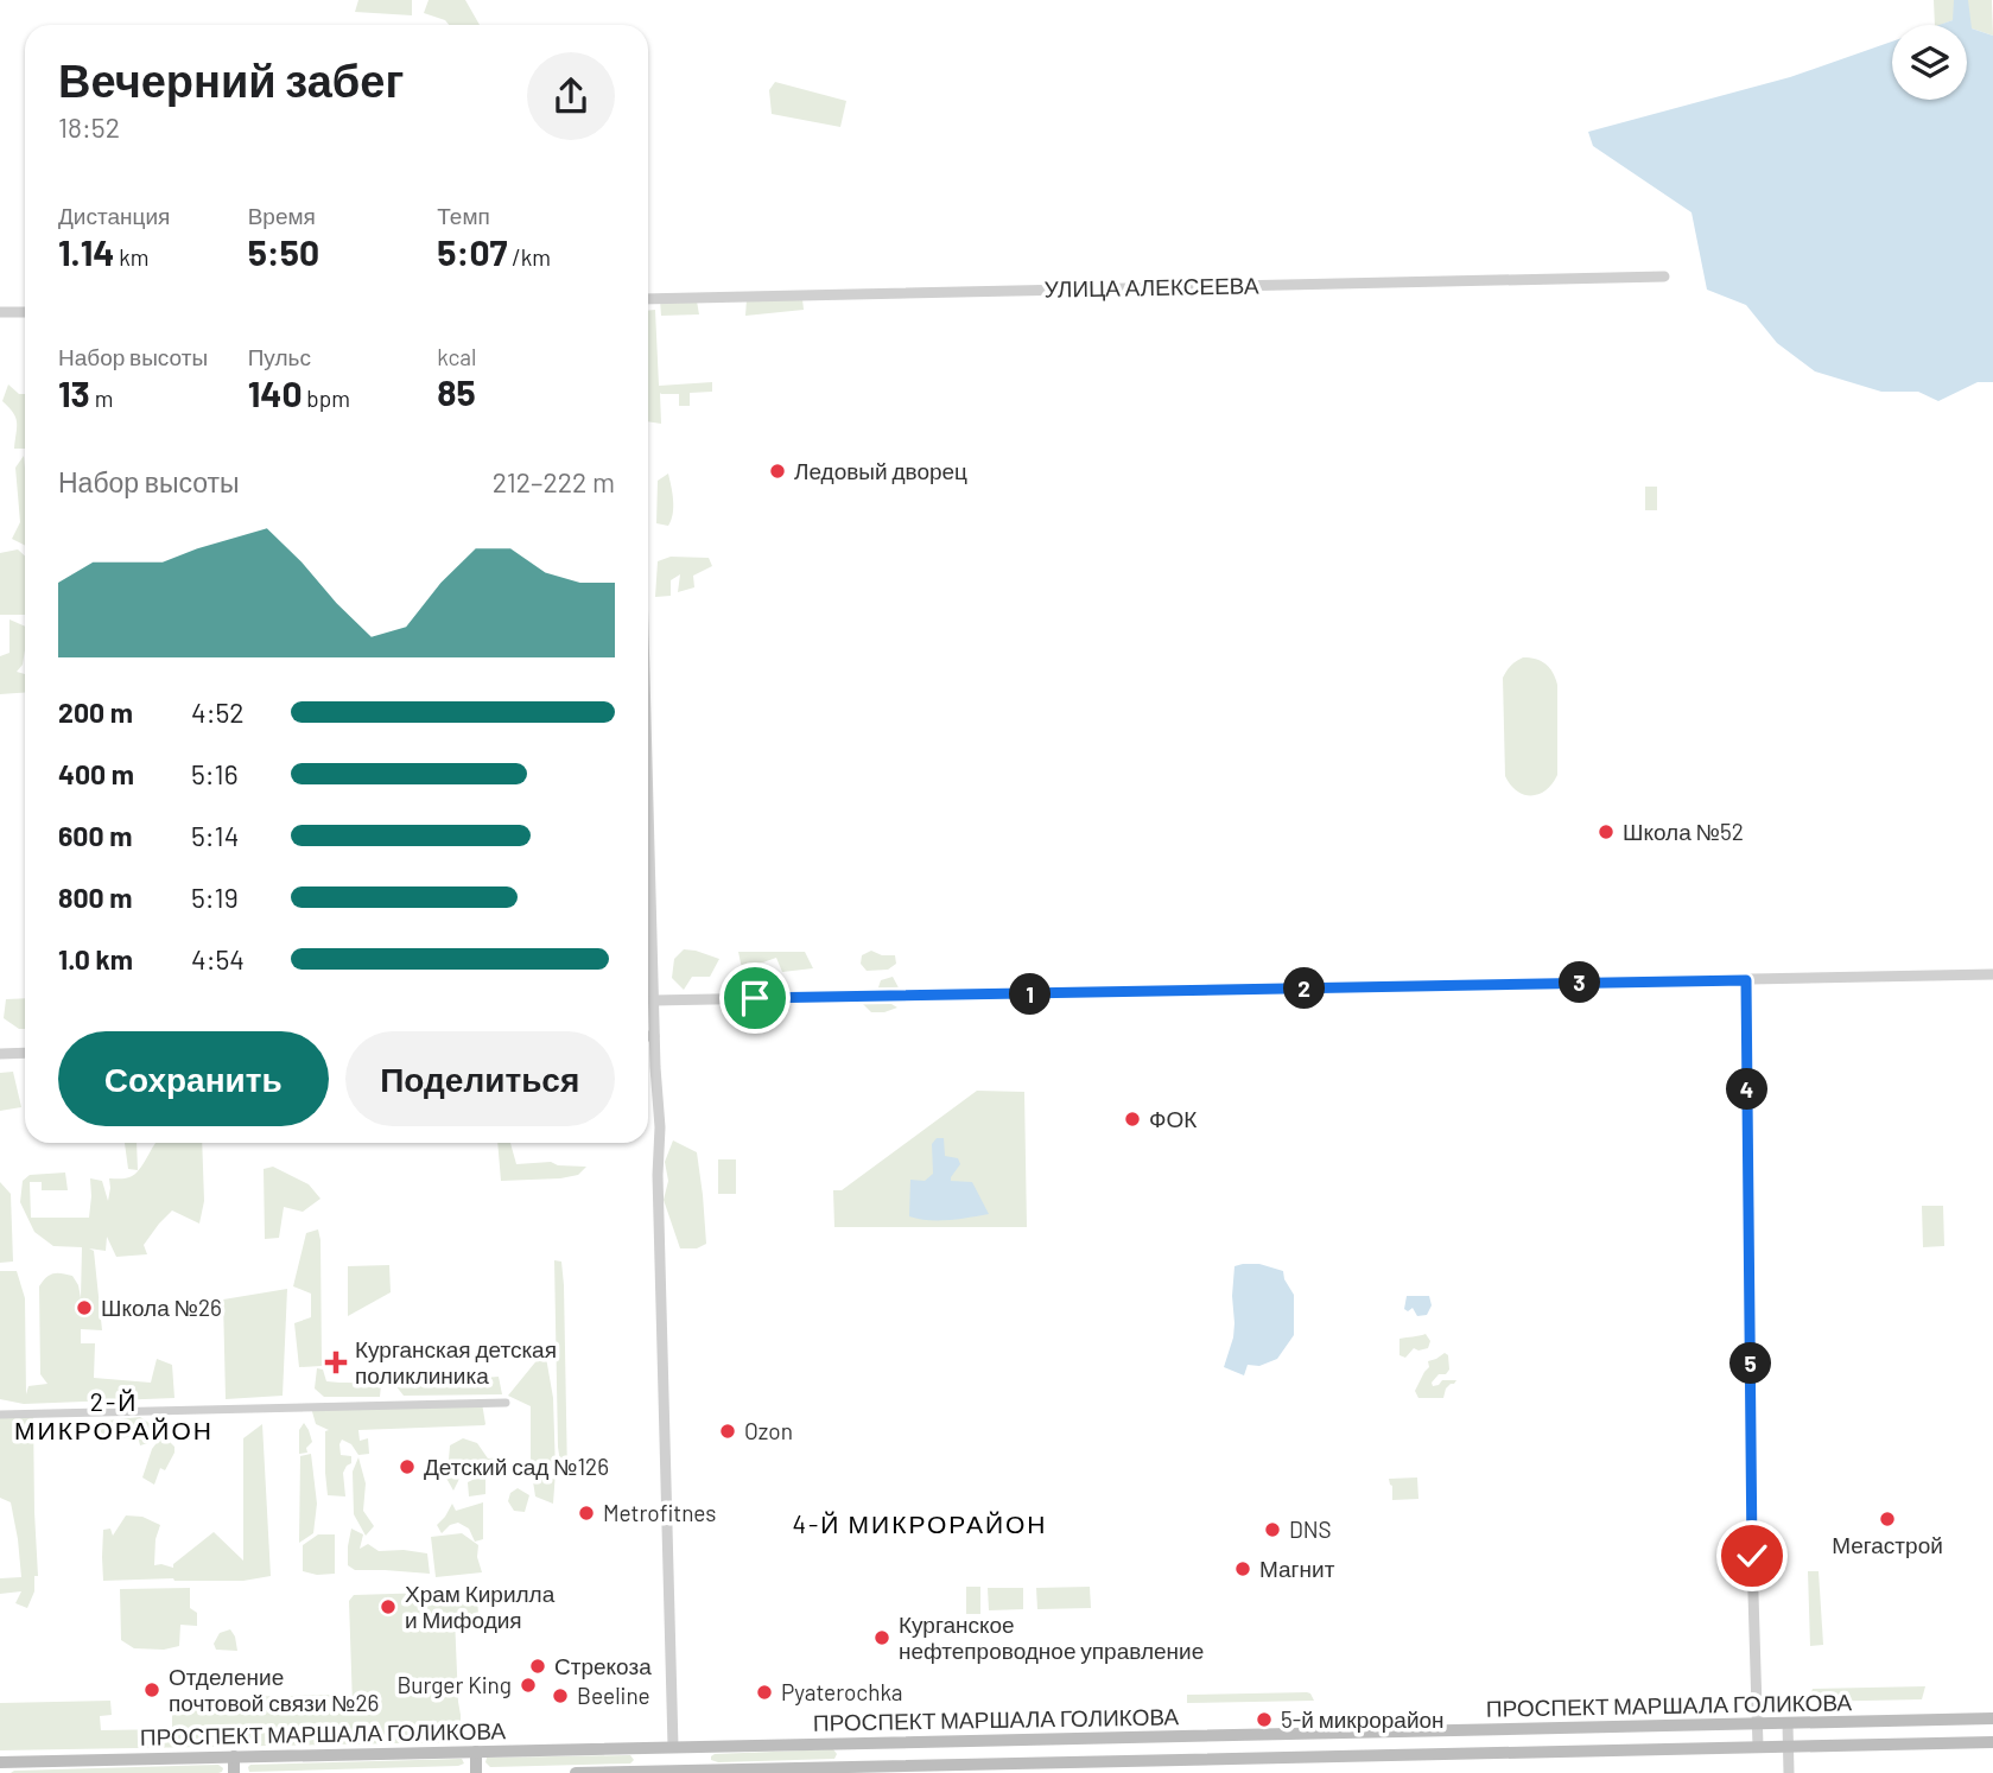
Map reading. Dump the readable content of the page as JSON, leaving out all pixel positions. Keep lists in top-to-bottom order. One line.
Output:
{"streets":{"main road":["ПРОСПЕКТ МАРШАЛА ГОЛИКОВА"],"street":["УЛИЦА АЛЕКСЕЕВА"]},"districts":["2-Й МИКРОРАЙОН","4-Й МИКРОРАЙОН"],"places":{"other":["Ледовый дворец","Школа №52","ФОК","Школа №26","Ozon","Детский сад №126","Metrofitnes","Мегастрой","DNS","Магнит","Храм Кирилла и Мифодия","Курганское нефтепроводное управление","Стрекоза","Burger King","Отделение почтовой связи №26","Pyaterochka","Beeline","5-й микрорайон"],"health":["Курганская детская поликлиника"]},"page":{"heading":["Вечерний забег","18:52"],"stats":[["Дистанция","1.14 km"],["Время","5:50"],["Темп","5:07 /km"],["Набор высоты","13 m"],["Пульс","140 bpm"],["kcal","85"]],"chart":["Набор высоты","212–222 m"],"list":[{"name":"200 m","note":"4:52"},{"name":"400 m","note":"5:16"},{"name":"600 m","note":"5:14"},{"name":"800 m","note":"5:19"},{"name":"1.0 km","note":"4:54"}],"pins":["3","2","1","4","5"],"buttons":["Сохранить","Поделиться"]}}
